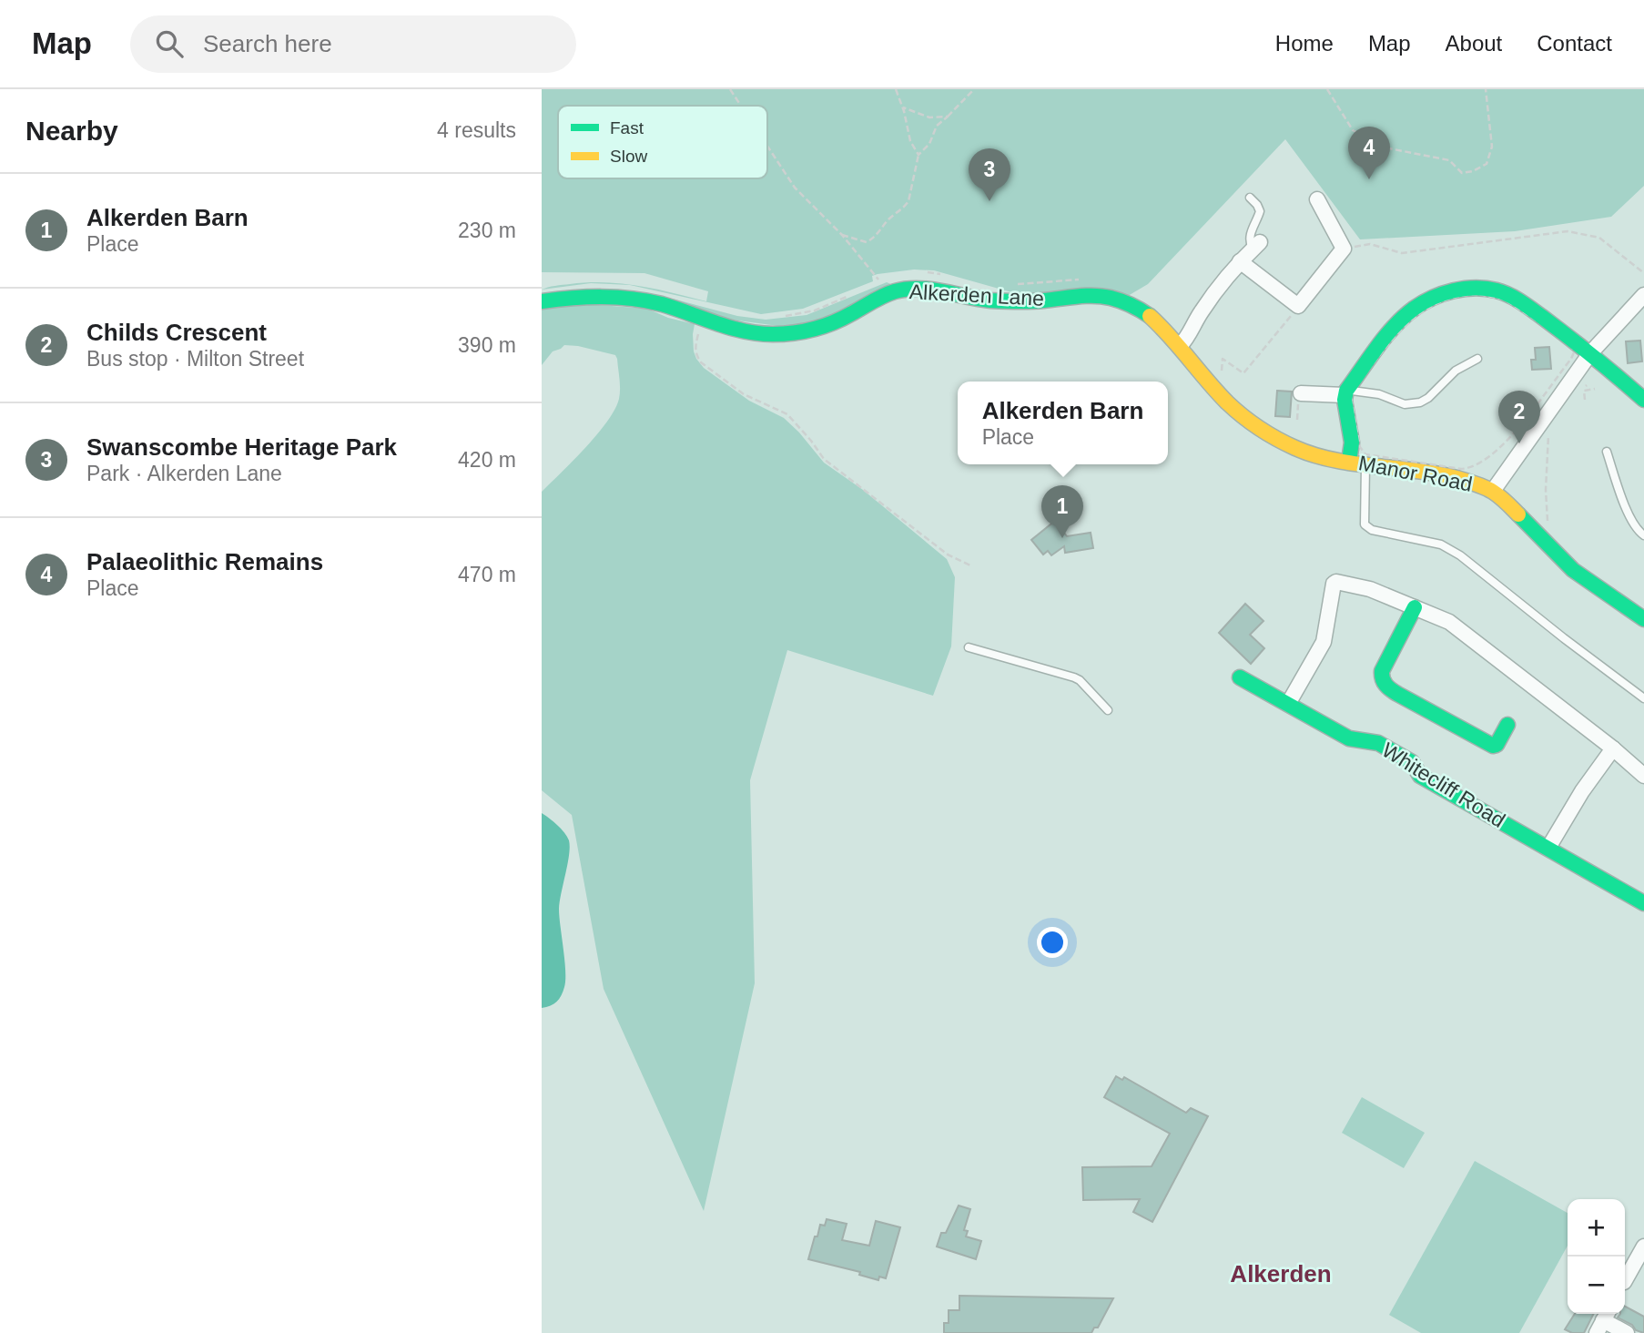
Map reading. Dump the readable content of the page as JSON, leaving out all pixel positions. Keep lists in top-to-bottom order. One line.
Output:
{"streets":{"street":["Alkerden Lane","Manor Road","Whitecliff Road"]},"crossings":[["Alkerden Lane","Manor Road"]],"districts":["Alkerden"],"legend":["Fast","Slow"],"page":{"header":"Map","search":"Search here","nav":["Home","Map","About","Contact"],"heading":["Nearby","4 results"],"pins":["4","3","2","1"],"list":[{"mark":"1","name":"Alkerden Barn","note":"Place","value":"230 m"},{"mark":"2","name":"Childs Crescent","note":"Bus stop · Milton Street","value":"390 m"},{"mark":"3","name":"Swanscombe Heritage Park","note":"Park · Alkerden Lane","value":"420 m"},{"mark":"4","name":"Palaeolithic Remains","note":"Place","value":"470 m"}],"popup":["Alkerden Barn","Place"],"map_buttons":["+","−"]}}
